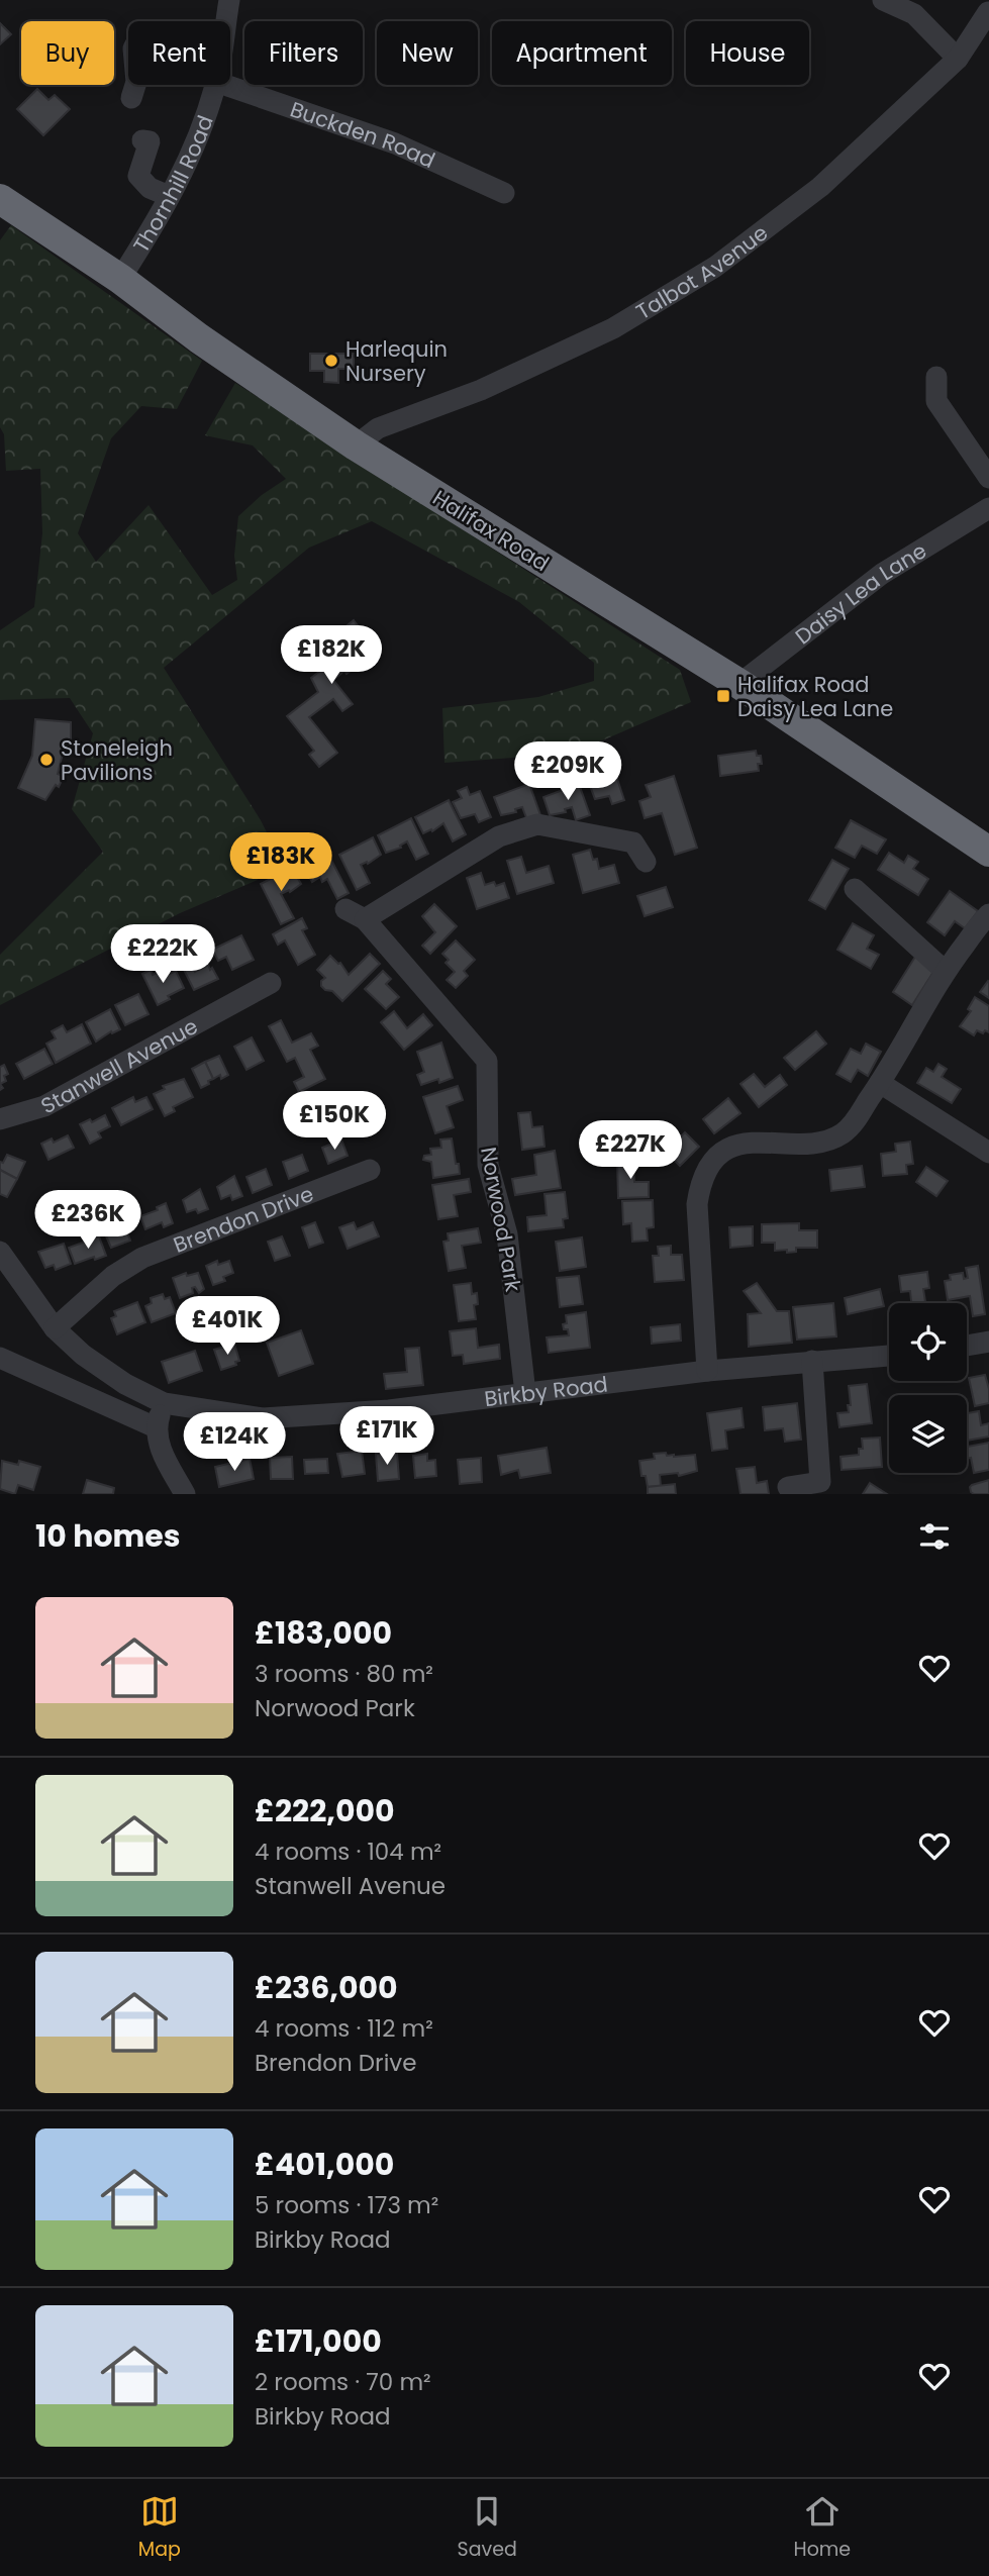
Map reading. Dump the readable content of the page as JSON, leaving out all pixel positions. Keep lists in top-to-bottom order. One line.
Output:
{"streets":{"highway":["Halifax Road"],"street":["Buckden Road","Thornhill Road","Talbot Avenue","Daisy Lea Lane","Stanwell Avenue","Brendon Drive","Norwood Park","Birkby Road"]},"crossings":[["Thornhill Road","Halifax Road"],["Talbot Avenue","Halifax Road"],["Halifax Road","Daisy Lea Lane"],["Brendon Drive","Birkby Road"],["Norwood Park","Birkby Road"]],"places":{"other":["Harlequin Nursery","Stoneleigh Pavilions"],"transit":["Halifax Road Daisy Lea Lane"]},"page":{"chip":["Buy","Rent","Filters","New","Apartment","House"],"price":["£182K","£209K","£183K","£222K","£150K","£227K","£236K","£401K","£171K","£124K"],"heading":"10 homes","list":[{"name":"£183,000","note":"3 rooms · 80 m² · Norwood Park"},{"name":"£222,000","note":"4 rooms · 104 m² · Stanwell Avenue"},{"name":"£236,000","note":"4 rooms · 112 m² · Brendon Drive"},{"name":"£401,000","note":"5 rooms · 173 m² · Birkby Road"},{"name":"£171,000","note":"2 rooms · 70 m² · Birkby Road"}],"tabs":["Map","Saved","Home"]}}
